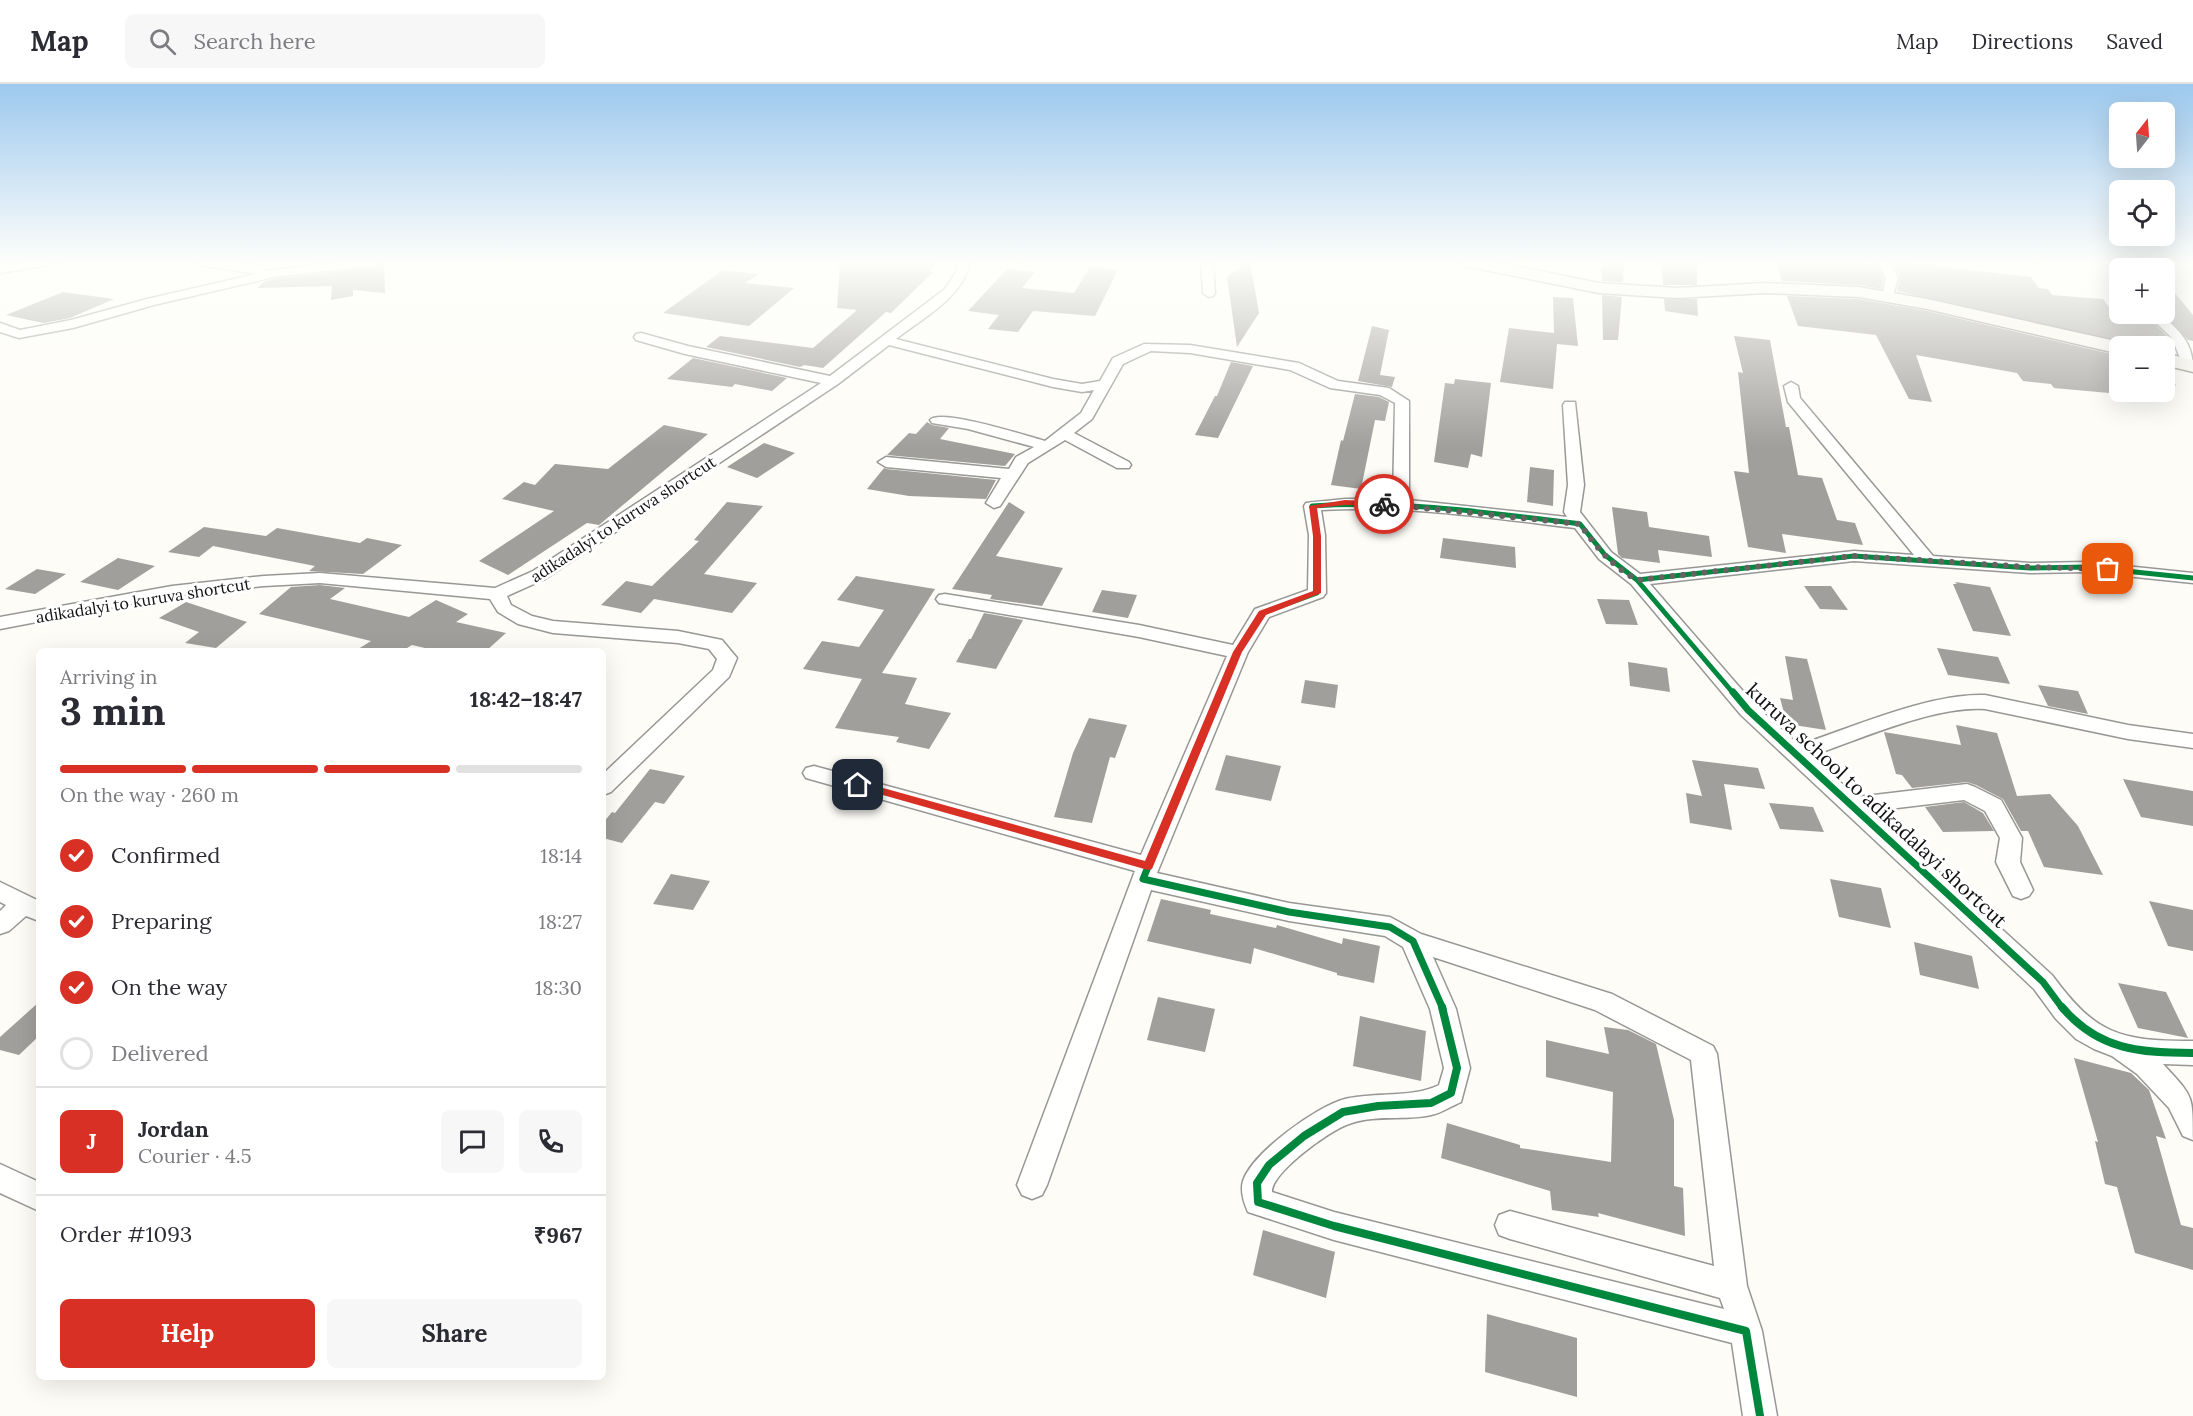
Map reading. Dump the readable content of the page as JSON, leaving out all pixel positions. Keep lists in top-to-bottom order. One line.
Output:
{"streets":{"street":["adikadalyi to kuruva shortcut","kuruva school to adikadalayi shortcut"]},"north":"top","page":{"header":"Map","search":"Search here","nav":["Map","Directions","Saved"],"map_buttons":["+","−"],"heading":["3 min","Arriving in","18:42–18:47"],"panel":["Jordan","Courier · 4.5","Order #1093","₹967"],"bar":"On the way · 260 m","list":[["Confirmed","18:14"],["Preparing","18:27"],["On the way","18:30"],"Delivered"],"round":"J","buttons":["Help","Share"]}}
